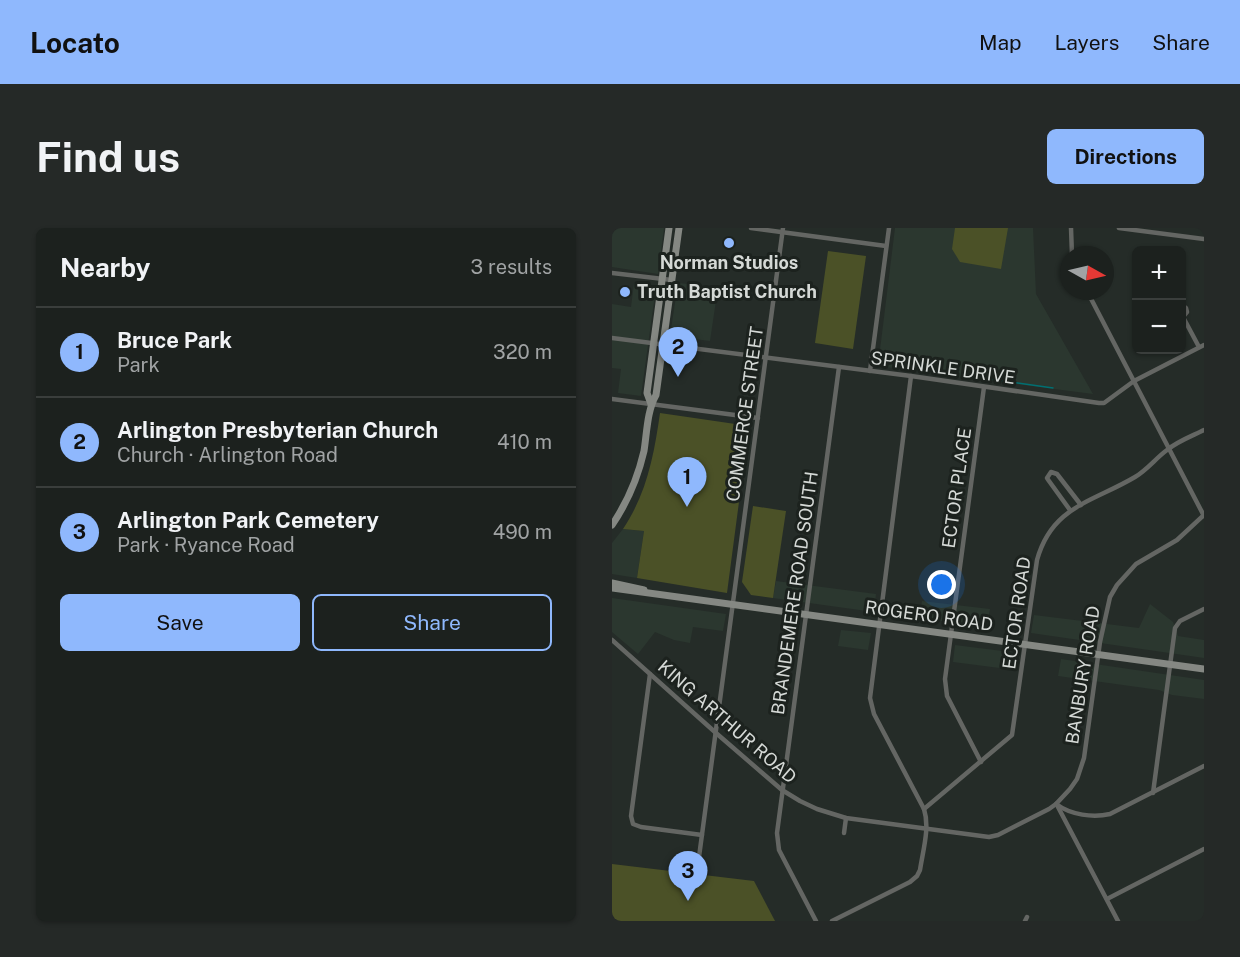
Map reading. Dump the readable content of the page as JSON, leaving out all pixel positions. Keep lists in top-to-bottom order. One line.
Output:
{"streets":{"main road":["ROGERO ROAD"],"street":["SPRINKLE DRIVE","COMMERCE STREET","ECTOR PLACE","BRANDEMERE ROAD SOUTH","ECTOR ROAD","BANBURY ROAD","KING ARTHUR ROAD"]},"crossings":[["SPRINKLE DRIVE","COMMERCE STREET"],["SPRINKLE DRIVE","ECTOR PLACE"],["SPRINKLE DRIVE","BRANDEMERE ROAD SOUTH"],["COMMERCE STREET","ROGERO ROAD"],["COMMERCE STREET","KING ARTHUR ROAD"],["ECTOR PLACE","ECTOR ROAD"],["ECTOR PLACE","ROGERO ROAD"],["BRANDEMERE ROAD SOUTH","ROGERO ROAD"],["BRANDEMERE ROAD SOUTH","KING ARTHUR ROAD"],["ECTOR ROAD","ROGERO ROAD"],["ROGERO ROAD","BANBURY ROAD"],["BANBURY ROAD","KING ARTHUR ROAD"]],"places":["Norman Studios","Truth Baptist Church"],"north":"right","page":{"header":"Locato","nav":["Map","Layers","Share"],"buttons":["Directions",["Save","Share"]],"title":"Find us","heading":["Nearby","3 results"],"map_buttons":["+","−"],"list":[{"mark":"1","name":"Bruce Park","note":"Park","value":"320 m"},{"mark":"2","name":"Arlington Presbyterian Church","note":"Church · Arlington Road","value":"410 m"},{"mark":"3","name":"Arlington Park Cemetery","note":"Park · Ryance Road","value":"490 m"}],"pins":["2","1","3"]}}
